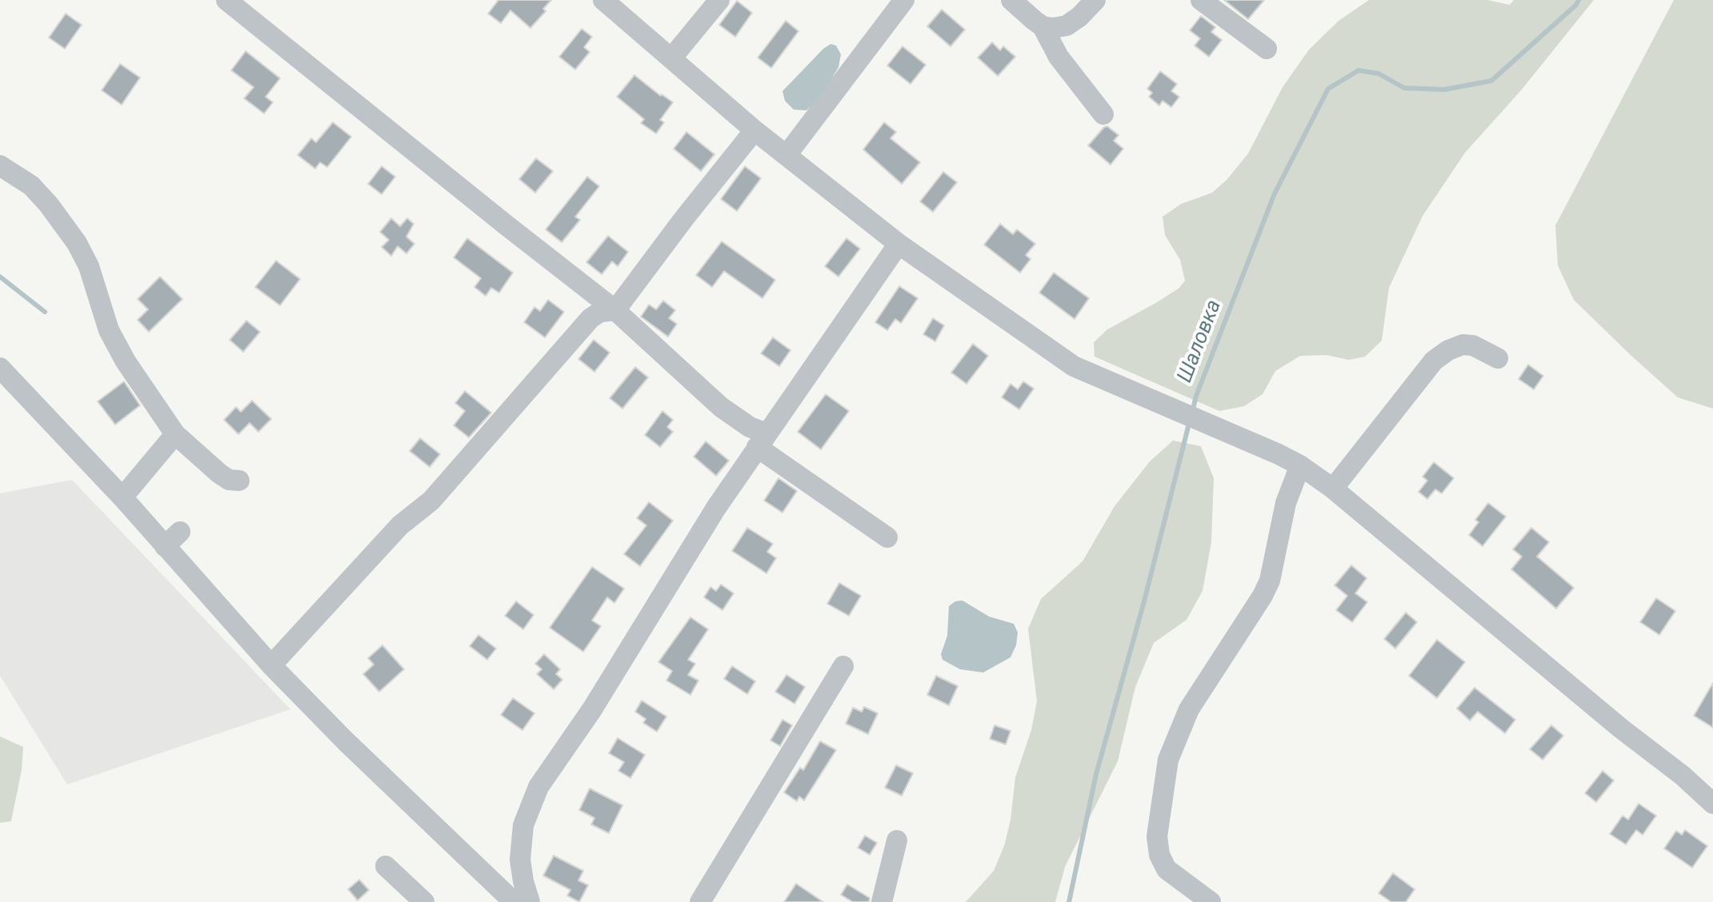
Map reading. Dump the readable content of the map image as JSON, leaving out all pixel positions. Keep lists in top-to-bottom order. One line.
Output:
{"water":["Шаловка"]}
